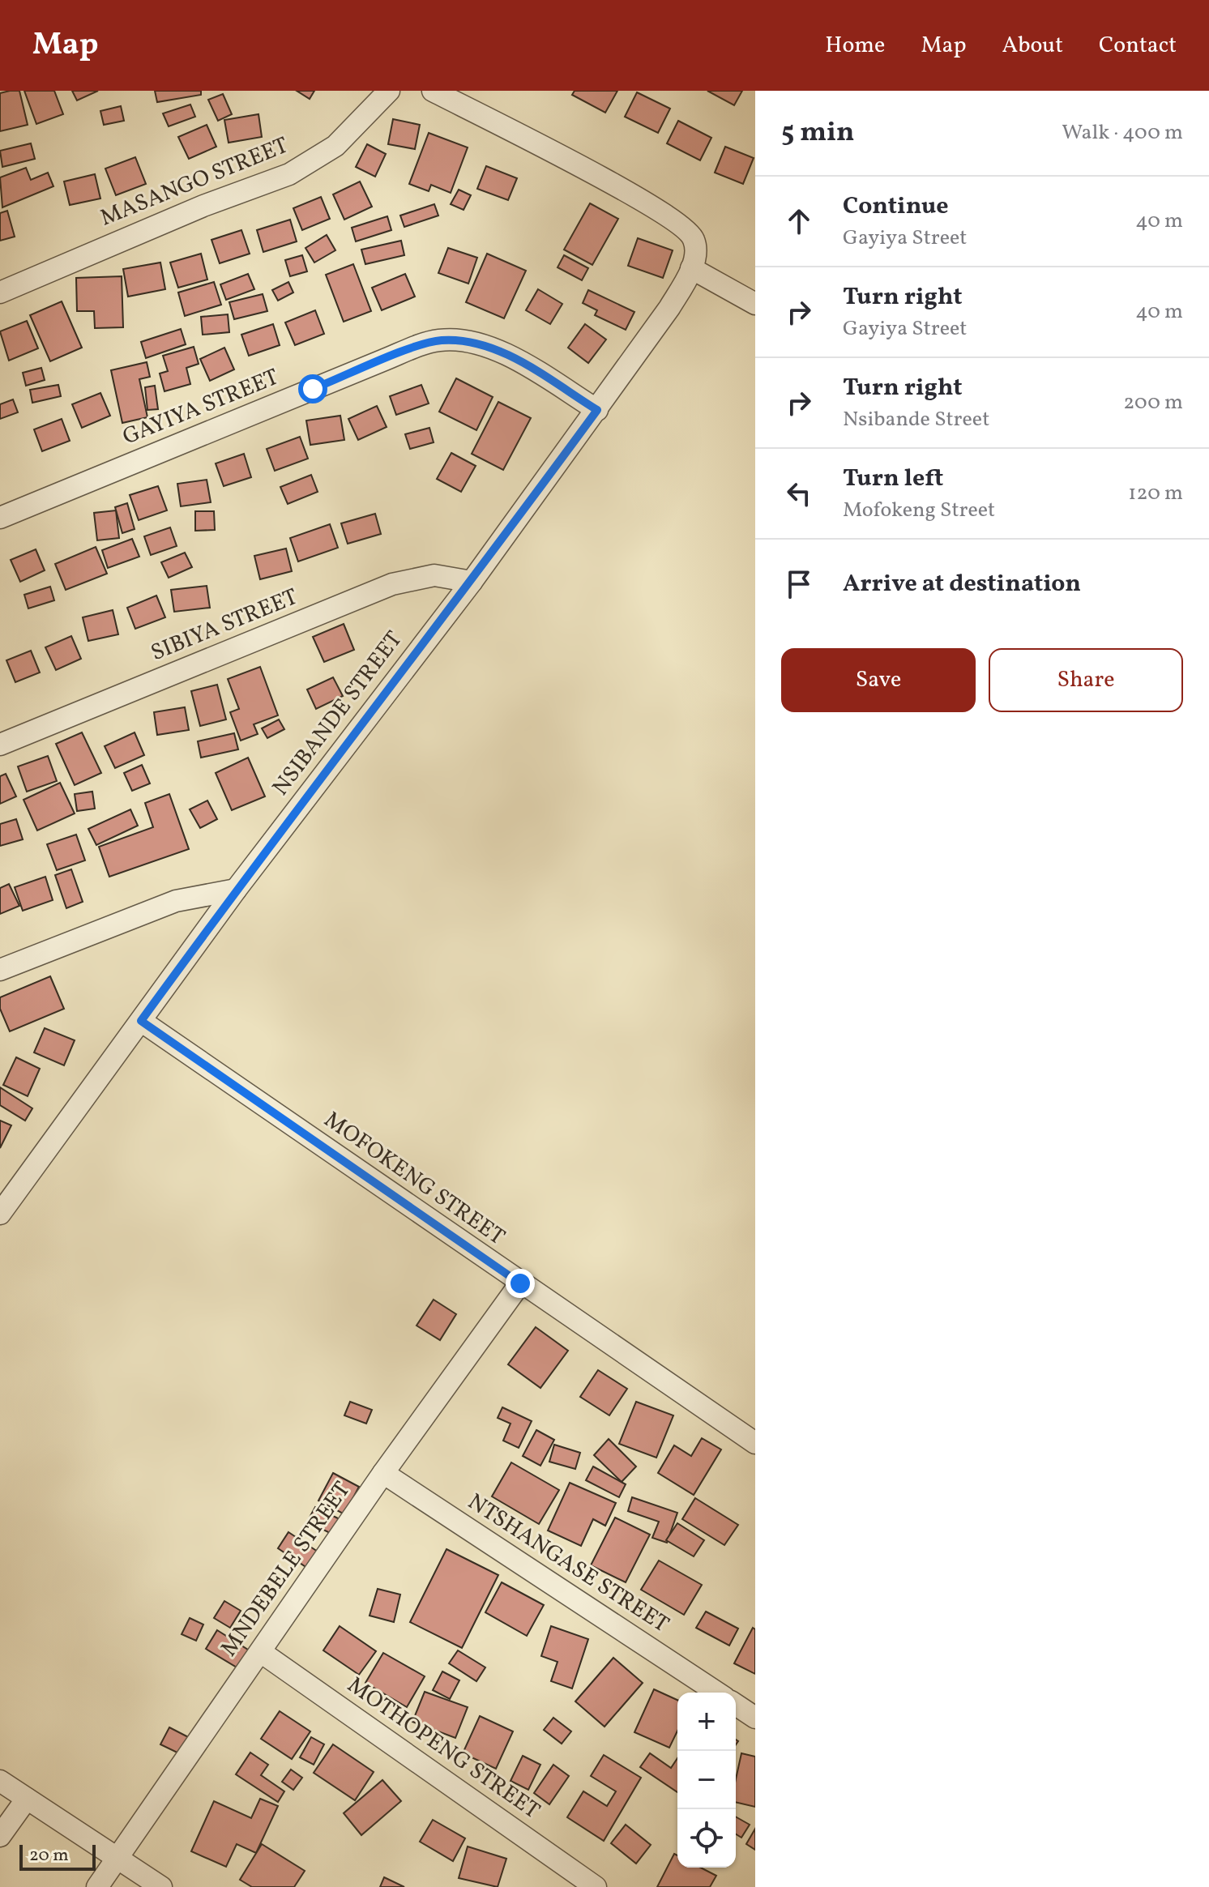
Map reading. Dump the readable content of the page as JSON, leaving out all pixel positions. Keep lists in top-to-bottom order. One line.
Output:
{"streets":{"street":["MASANGO STREET","GAYIYA STREET","SIBIYA STREET","NSIBANDE STREET","MOFOKENG STREET","NTSHANGASE STREET","MNDEBELE STREET","MOTHOPENG STREET"]},"crossings":[["GAYIYA STREET","NSIBANDE STREET"],["SIBIYA STREET","NSIBANDE STREET"],["NSIBANDE STREET","MOFOKENG STREET"],["MOFOKENG STREET","MNDEBELE STREET"],["NTSHANGASE STREET","MNDEBELE STREET"],["MNDEBELE STREET","MOTHOPENG STREET"]],"scale_bar":"20 m","page":{"header":"Map","nav":["Home","Map","About","Contact"],"heading":["5 min","Walk · 400 m"],"list":[["Continue","Gayiya Street","40 m"],["Turn right","Gayiya Street","40 m"],["Turn right","Nsibande Street","200 m"],["Turn left","Mofokeng Street","120 m"],"Arrive at destination"],"buttons":["Save","Share"],"map_buttons":["+","−"],"scale":"20 m"}}
